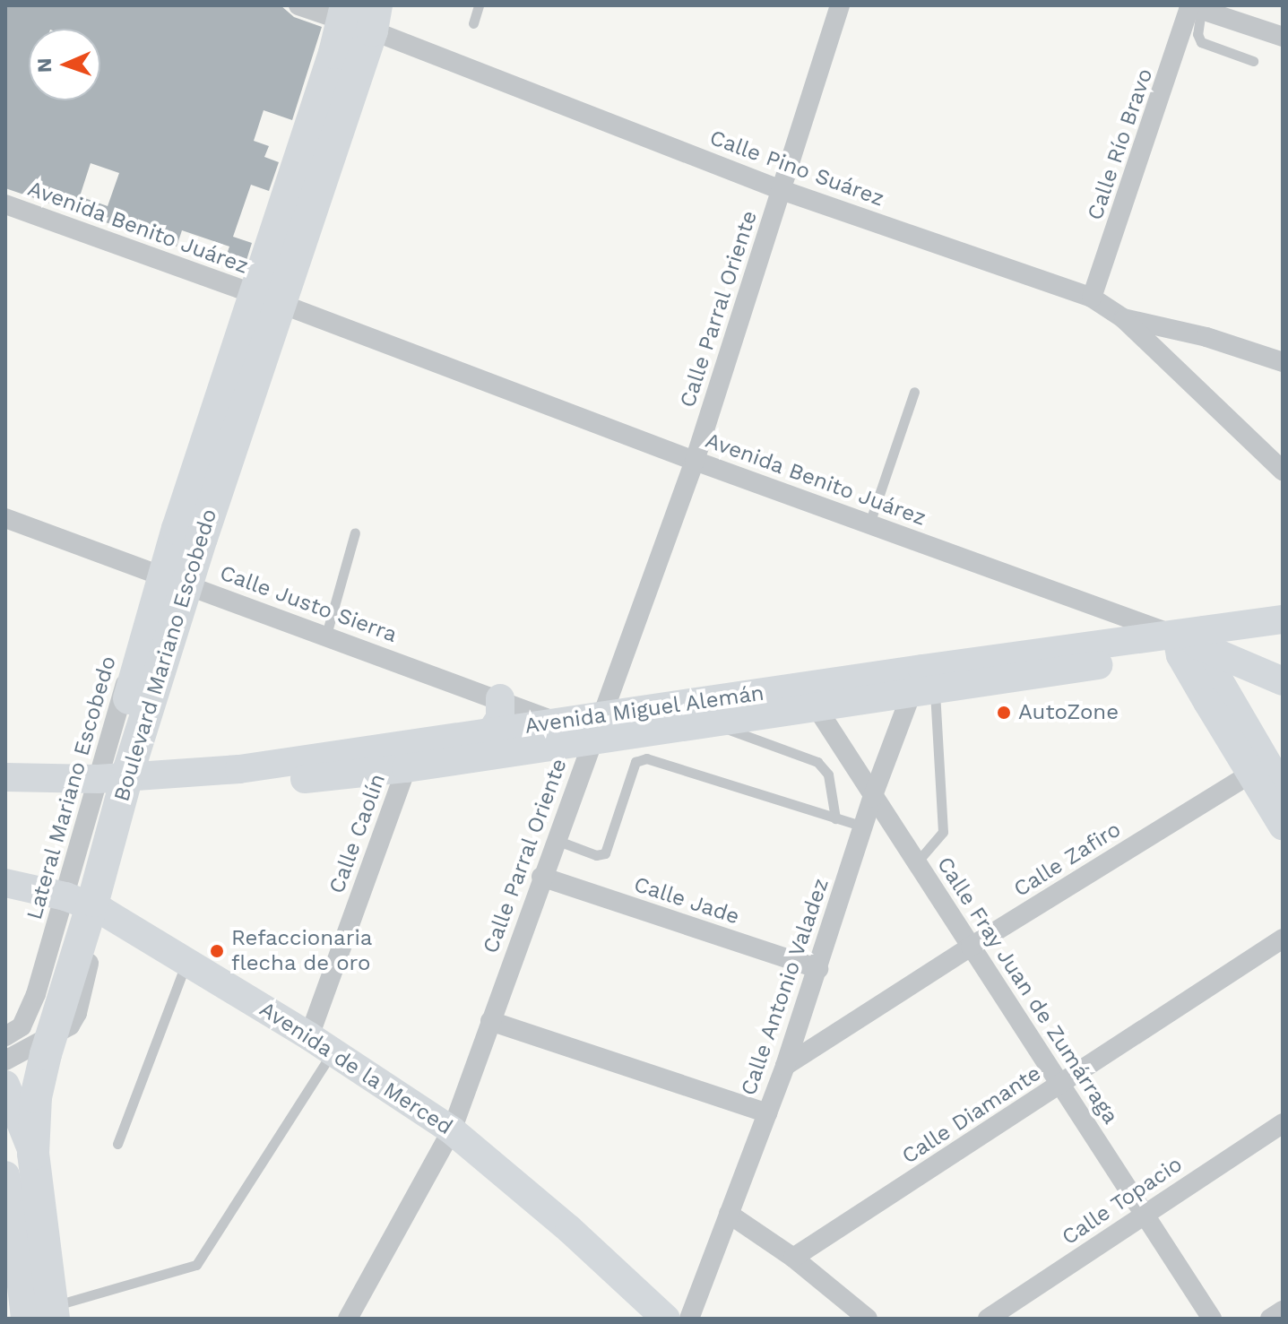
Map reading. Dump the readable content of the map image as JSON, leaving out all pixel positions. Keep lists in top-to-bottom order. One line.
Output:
{"streets":{"main road":["Boulevard Mariano Escobedo","Avenida Miguel Alemán","Avenida de la Merced"],"street":["Calle Río Bravo","Calle Pino Suárez","Avenida Benito Juárez","Calle Parral Oriente","Calle Justo Sierra","Lateral Mariano Escobedo","Calle Caolín","Calle Zafiro","Calle Jade","Calle Antonio Valadez","Calle Fray Juan de Zumárraga","Calle Diamante","Calle Topacio"]},"crossings":[["Calle Río Bravo","Calle Pino Suárez"],["Calle Pino Suárez","Calle Parral Oriente"],["Calle Pino Suárez","Boulevard Mariano Escobedo"],["Avenida Benito Juárez","Calle Parral Oriente"],["Avenida Benito Juárez","Boulevard Mariano Escobedo"],["Avenida Benito Juárez","Avenida Miguel Alemán"],["Calle Parral Oriente","Calle Justo Sierra"],["Calle Parral Oriente","Avenida Miguel Alemán"],["Calle Parral Oriente","Calle Jade"],["Calle Parral Oriente","Avenida de la Merced"],["Calle Justo Sierra","Avenida Miguel Alemán"],["Calle Justo Sierra","Lateral Mariano Escobedo"],["Boulevard Mariano Escobedo","Lateral Mariano Escobedo"],["Avenida Miguel Alemán","Lateral Mariano Escobedo"],["Avenida Miguel Alemán","Calle Caolín"],["Avenida Miguel Alemán","Calle Antonio Valadez"],["Avenida Miguel Alemán","Calle Fray Juan de Zumárraga"],["Lateral Mariano Escobedo","Avenida de la Merced"],["Calle Caolín","Avenida de la Merced"],["Calle Zafiro","Calle Antonio Valadez"],["Calle Zafiro","Calle Fray Juan de Zumárraga"],["Calle Jade","Calle Antonio Valadez"],["Calle Antonio Valadez","Calle Fray Juan de Zumárraga"],["Calle Fray Juan de Zumárraga","Calle Diamante"],["Calle Fray Juan de Zumárraga","Calle Topacio"]],"places":["AutoZone","Refaccionaria flecha de oro"],"north":"left"}
